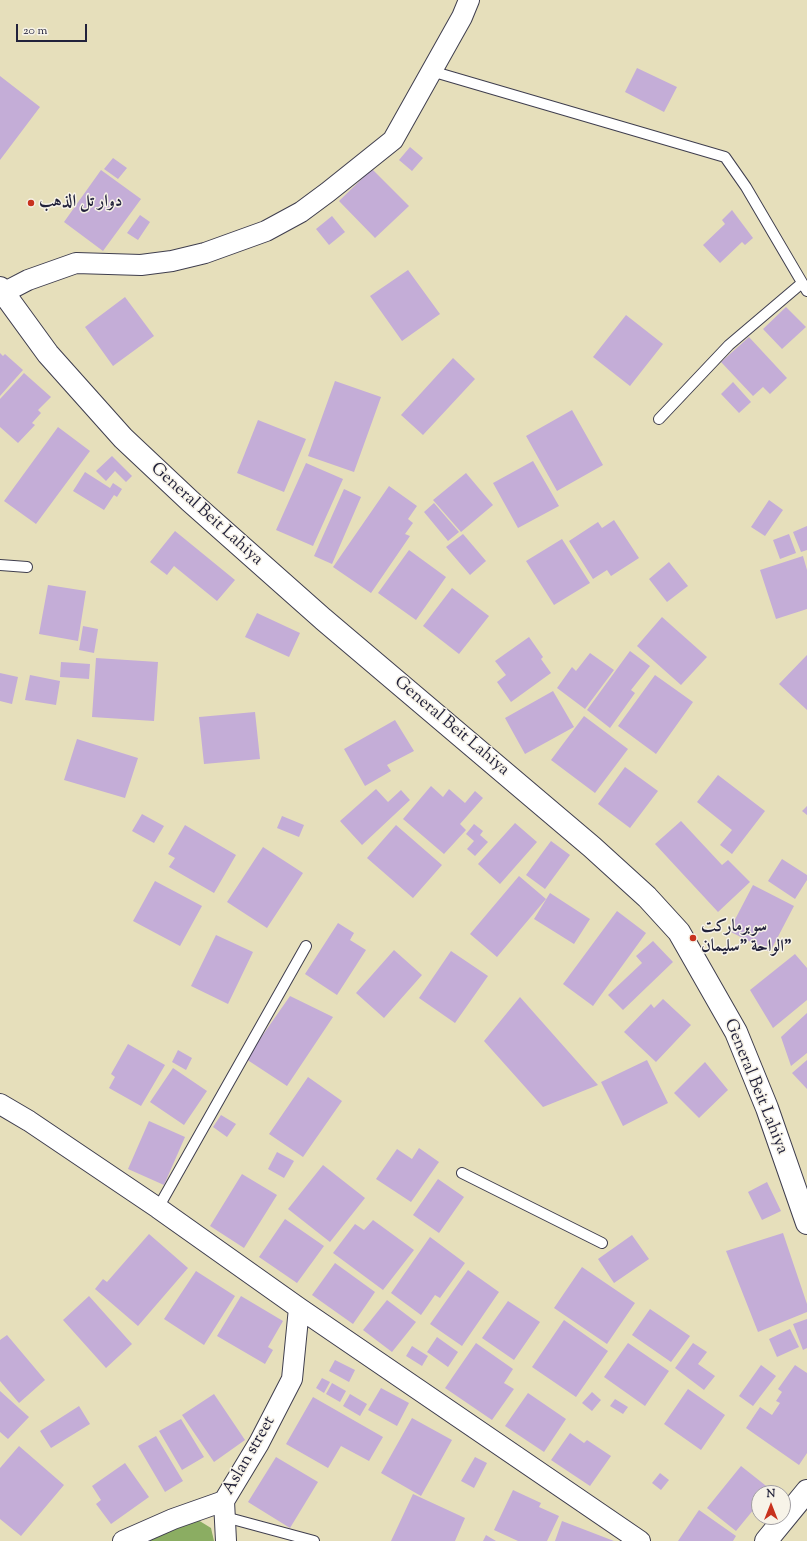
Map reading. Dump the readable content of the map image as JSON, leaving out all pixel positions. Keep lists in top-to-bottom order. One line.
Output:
{"streets":{"main road":["General Beit Lahiya"],"street":["Aslan street"]},"places":["دوار تل الذهب","سوبرماركت الواحة \"سليمان\""],"scale_bar":"20 m","north":"top"}
